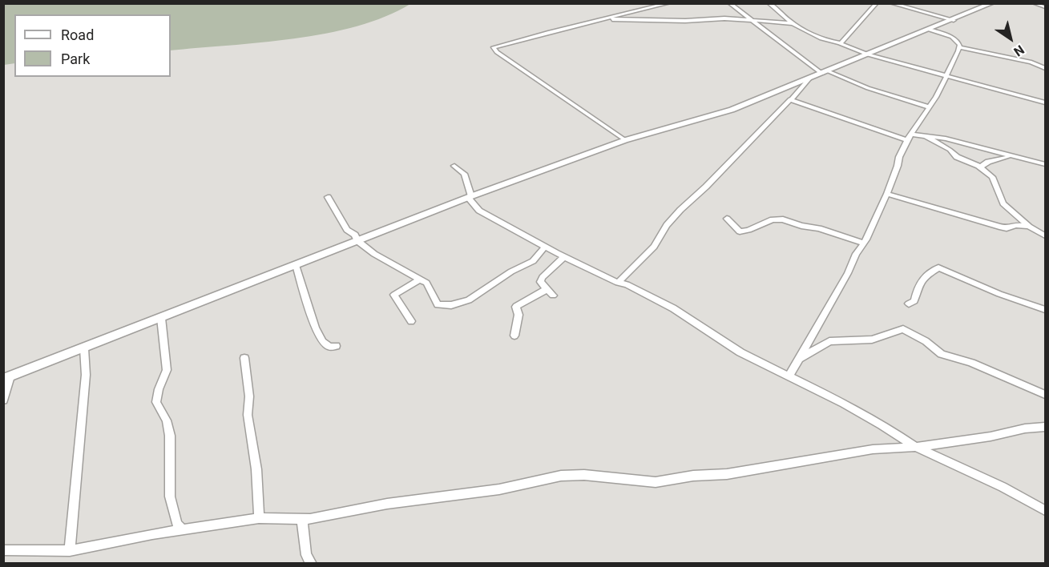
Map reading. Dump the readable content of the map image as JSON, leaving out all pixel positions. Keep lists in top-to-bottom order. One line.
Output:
{"legend":["Road","Park"],"north":"bottom right"}
